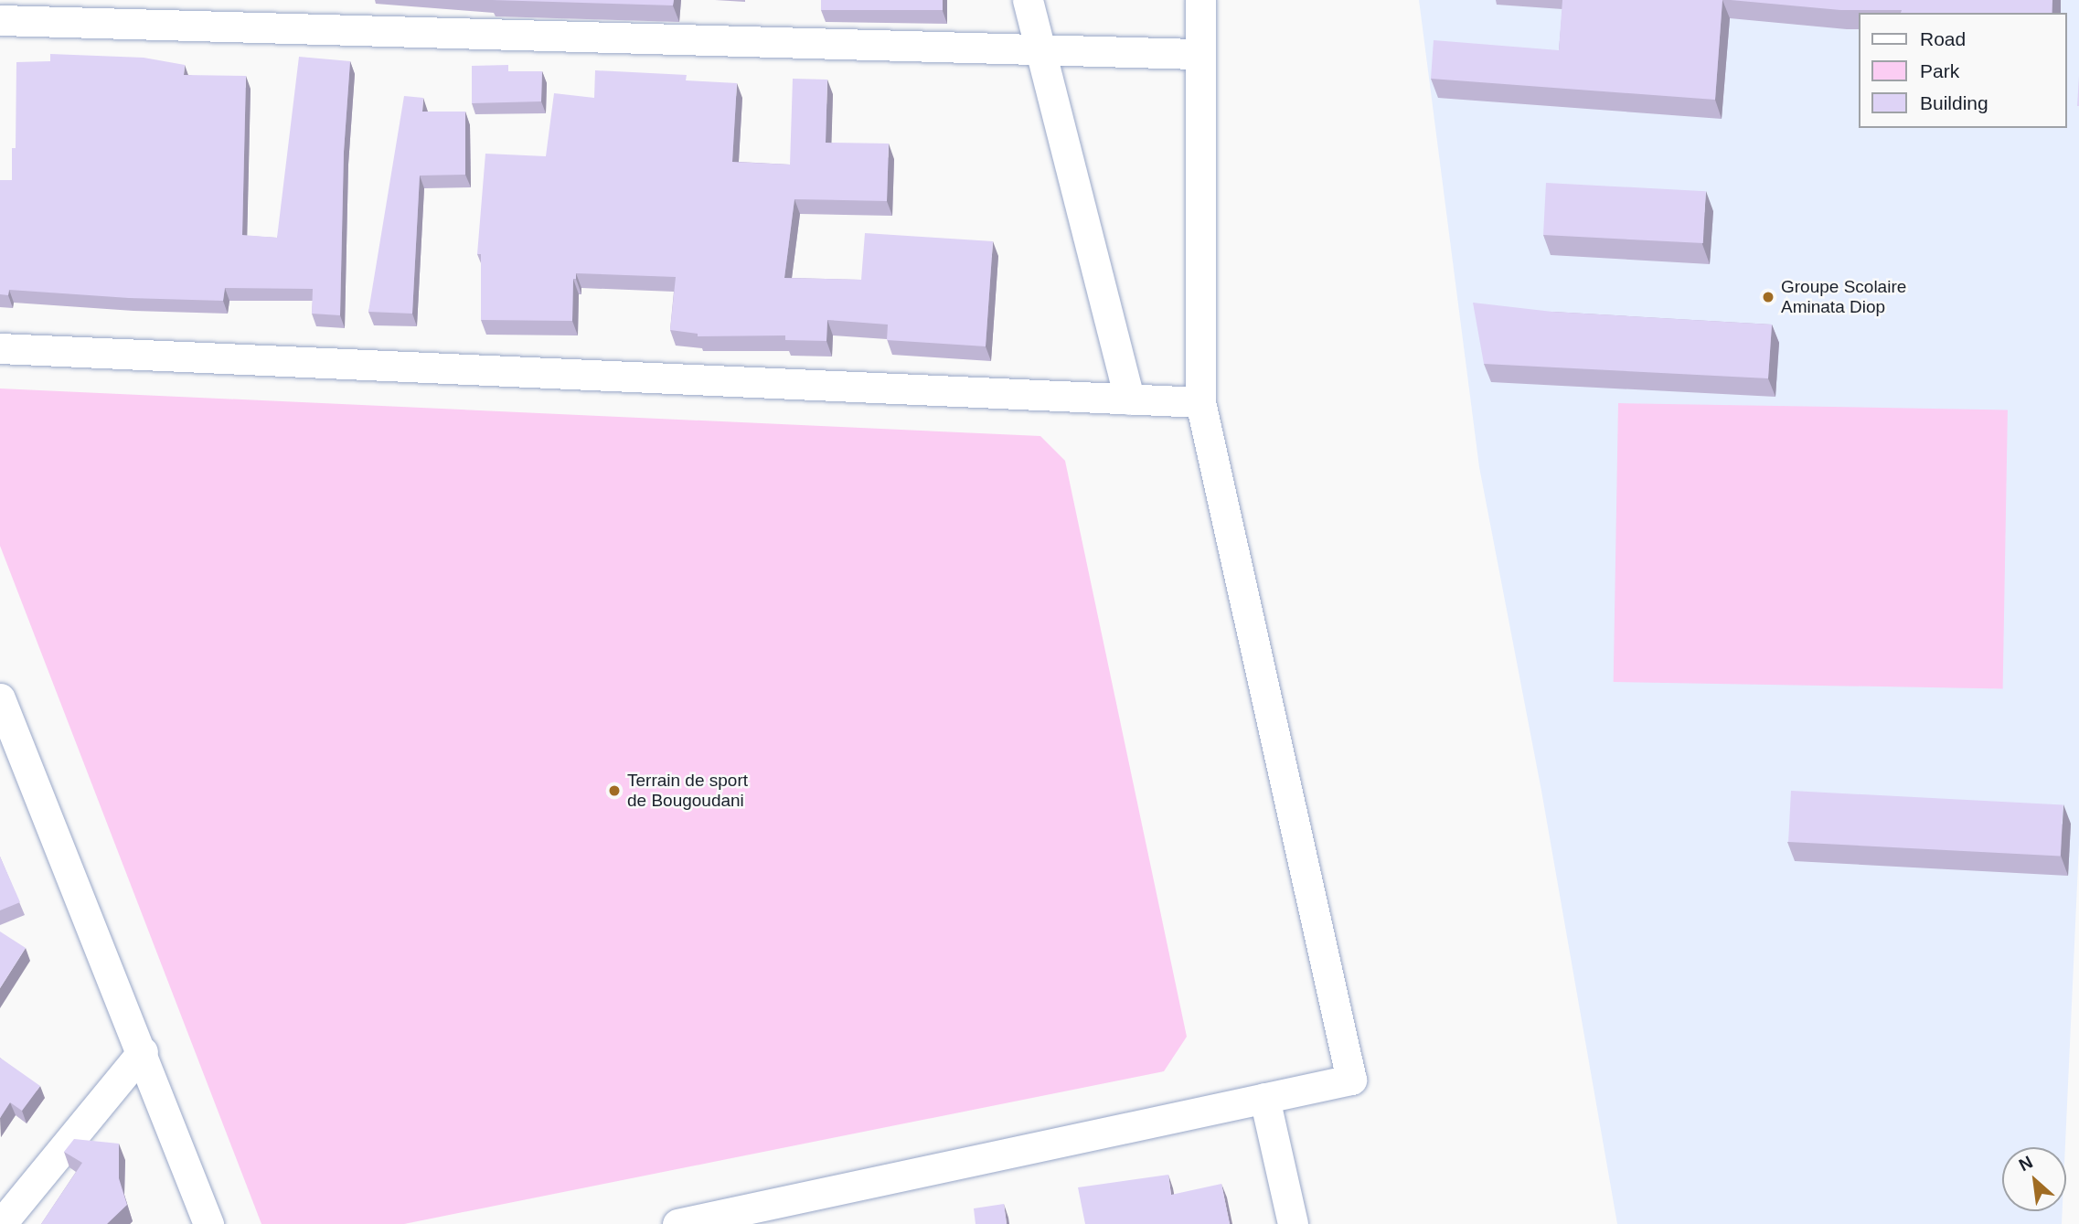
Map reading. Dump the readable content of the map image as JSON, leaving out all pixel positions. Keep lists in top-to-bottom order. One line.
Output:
{"places":["Groupe Scolaire Aminata Diop","Terrain de sport de Bougoudani"],"legend":["Road","Park","Building"],"north":"top left"}
